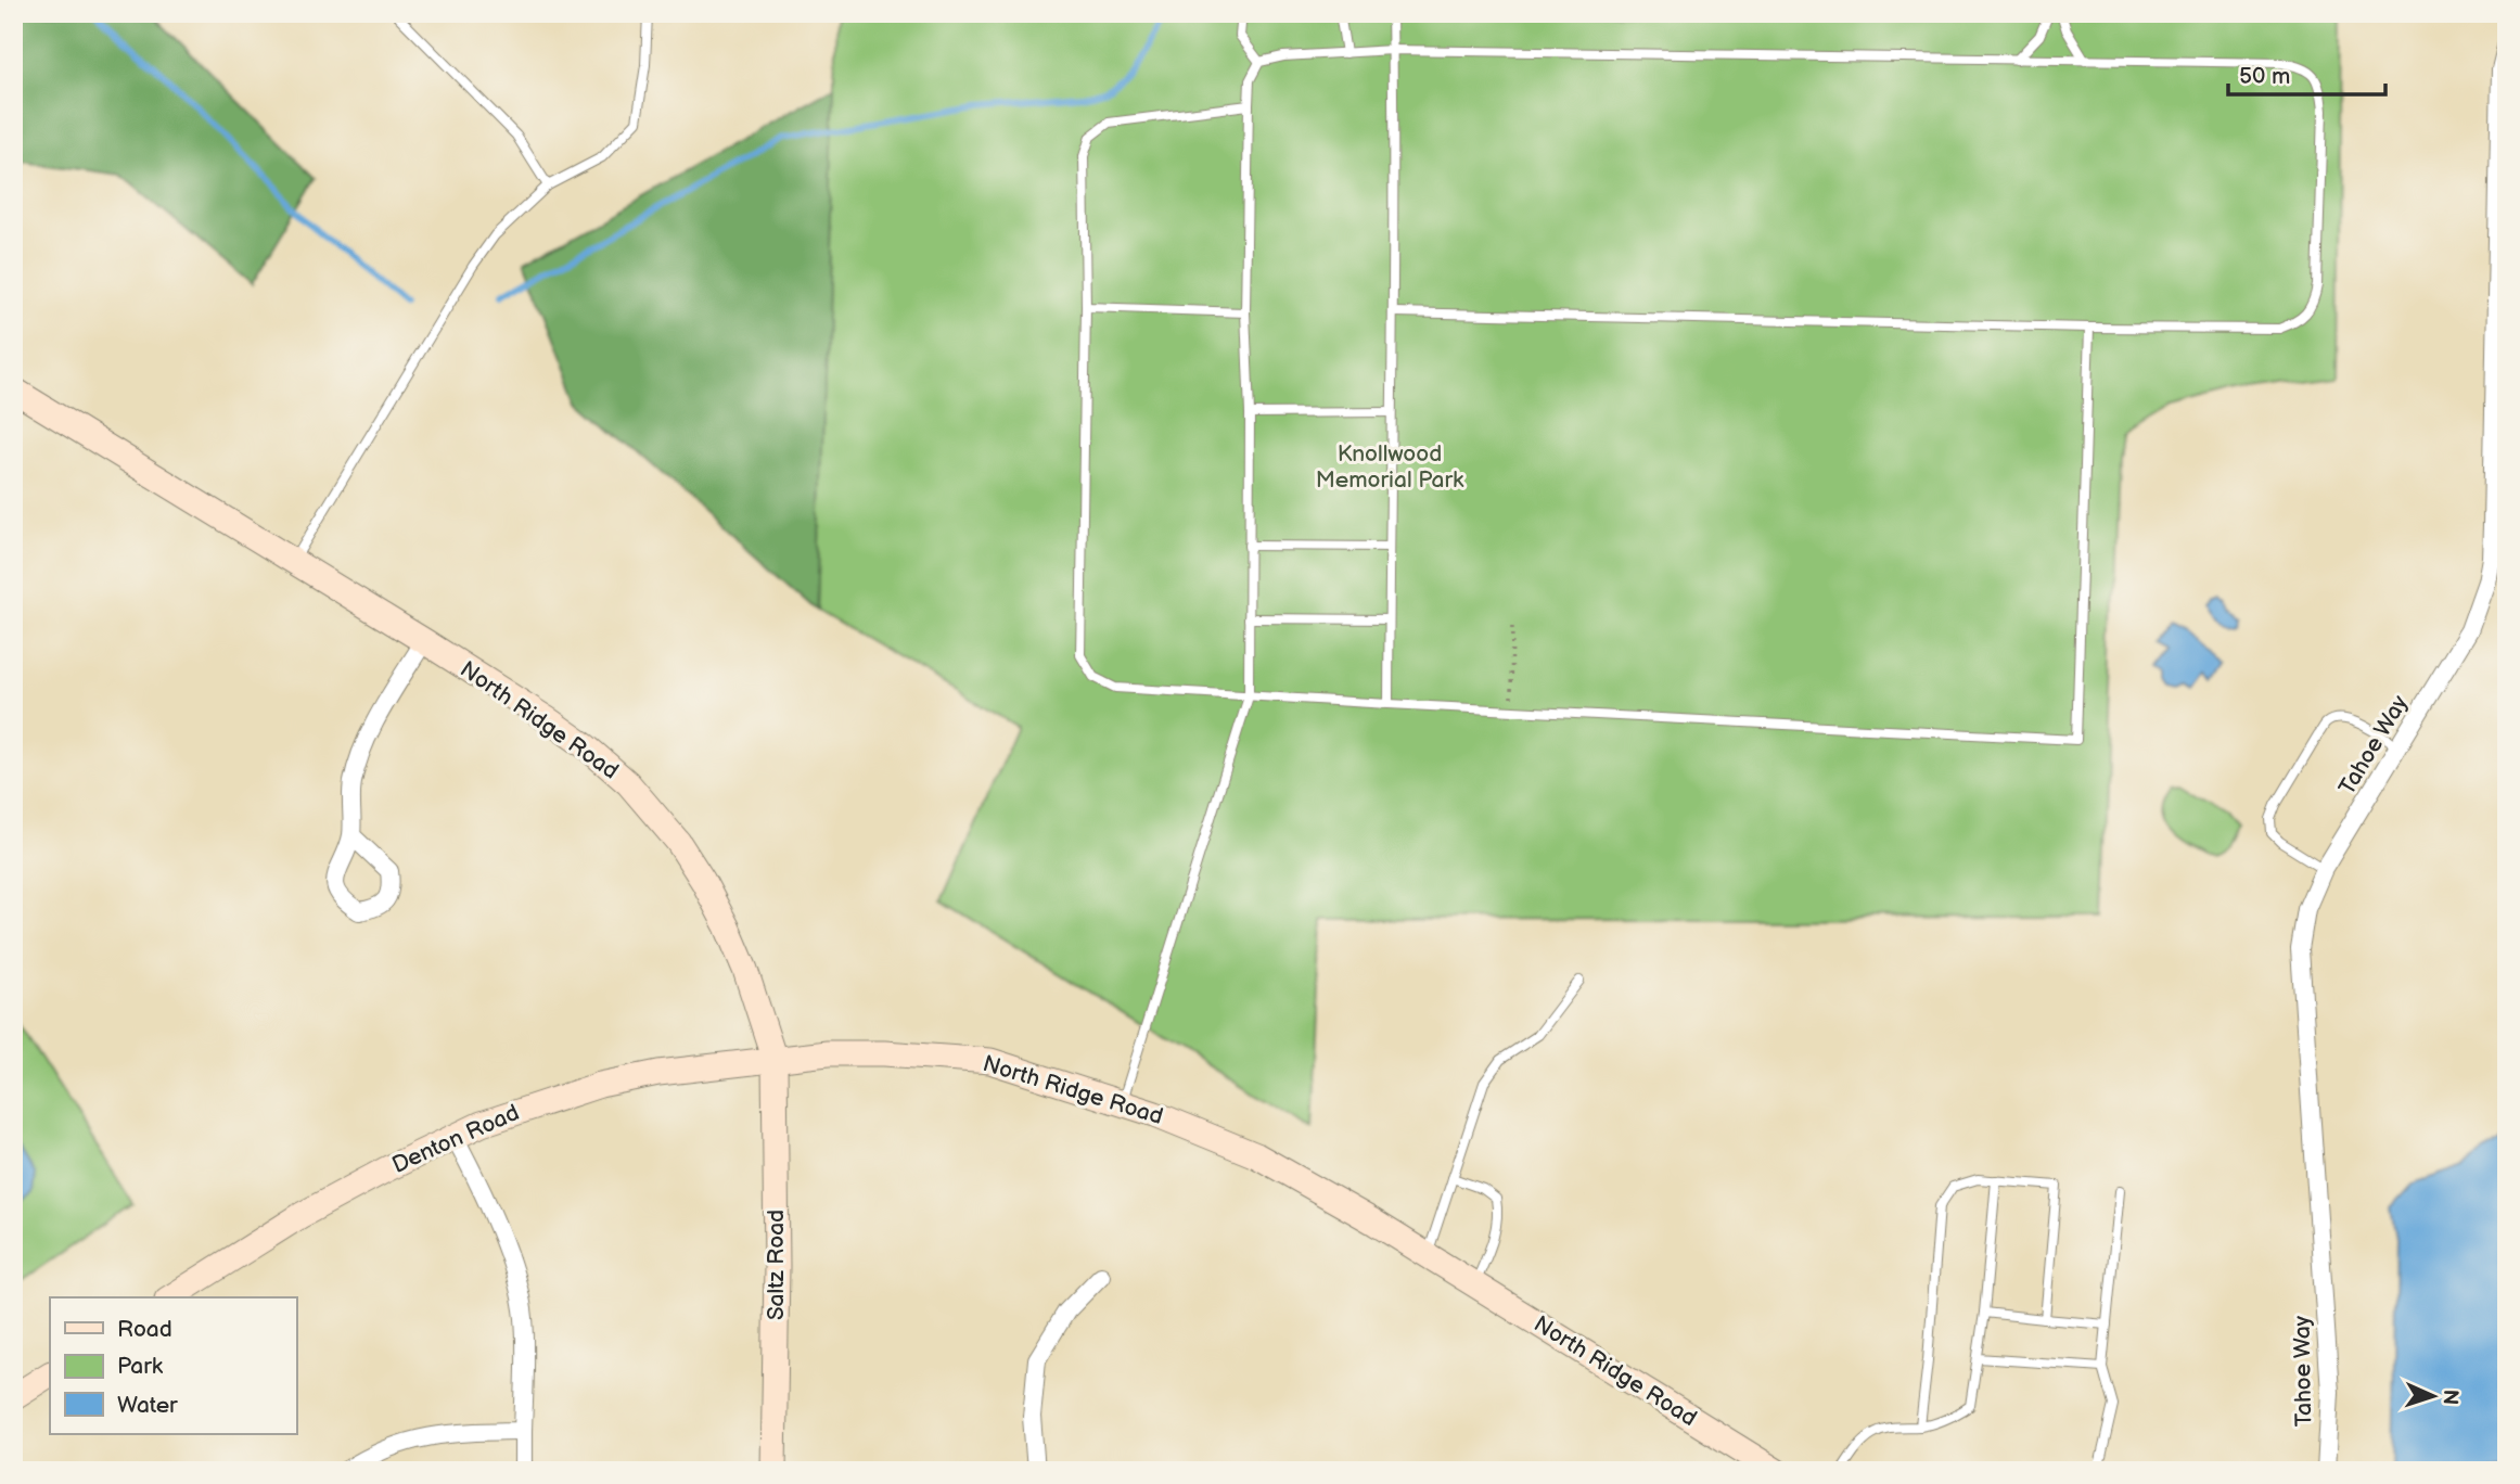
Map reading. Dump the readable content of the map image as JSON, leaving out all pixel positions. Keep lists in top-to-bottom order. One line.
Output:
{"streets":{"street":["North Ridge Road","Tahoe Way","Denton Road","Saltz Road"]},"crossings":[["North Ridge Road","Denton Road"],["North Ridge Road","Saltz Road"],["Denton Road","Saltz Road"]],"parks":["Knollwood Memorial Park"],"legend":["Road","Park","Water"],"scale_bar":"50 m","north":"right"}
